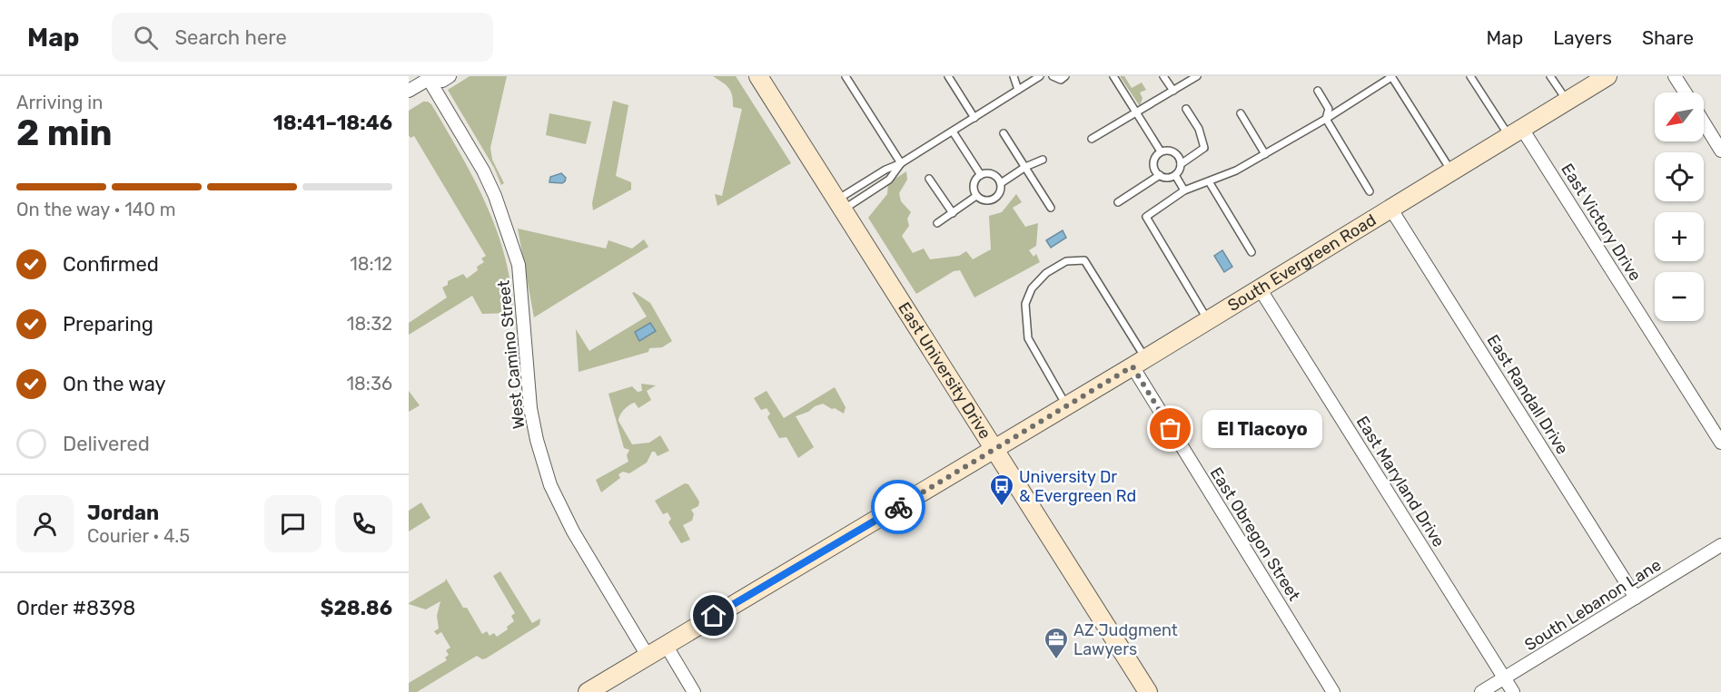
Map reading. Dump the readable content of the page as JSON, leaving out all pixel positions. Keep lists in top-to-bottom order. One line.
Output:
{"streets":{"street":["East Victory Drive","South Evergreen Road","West Camino Street","East University Drive","East Randall Drive","East Maryland Drive","East Obregon Street","South Lebanon Lane"]},"crossings":[["East Victory Drive","South Evergreen Road"],["South Evergreen Road","West Camino Street"],["South Evergreen Road","East University Drive"],["South Evergreen Road","East Randall Drive"],["South Evergreen Road","East Maryland Drive"],["South Evergreen Road","East Obregon Street"],["East Randall Drive","South Lebanon Lane"],["East Maryland Drive","South Lebanon Lane"]],"places":{"other":["El Tlacoyo"],"bus stop":["University Dr & Evergreen Rd"],"office":["AZ Judgment Lawyers"]},"north":"bottom left","page":{"header":"Map","search":"Search here","nav":["Map","Layers","Share"],"heading":["2 min","Arriving in","18:41–18:46"],"panel":["Jordan","Courier · 4.5","Order #8398","$28.86"],"map_buttons":["+","−"],"bar":"On the way · 140 m","list":[["Confirmed","18:12"],["Preparing","18:32"],["On the way","18:36"],"Delivered"],"bubble":"El Tlacoyo"}}
